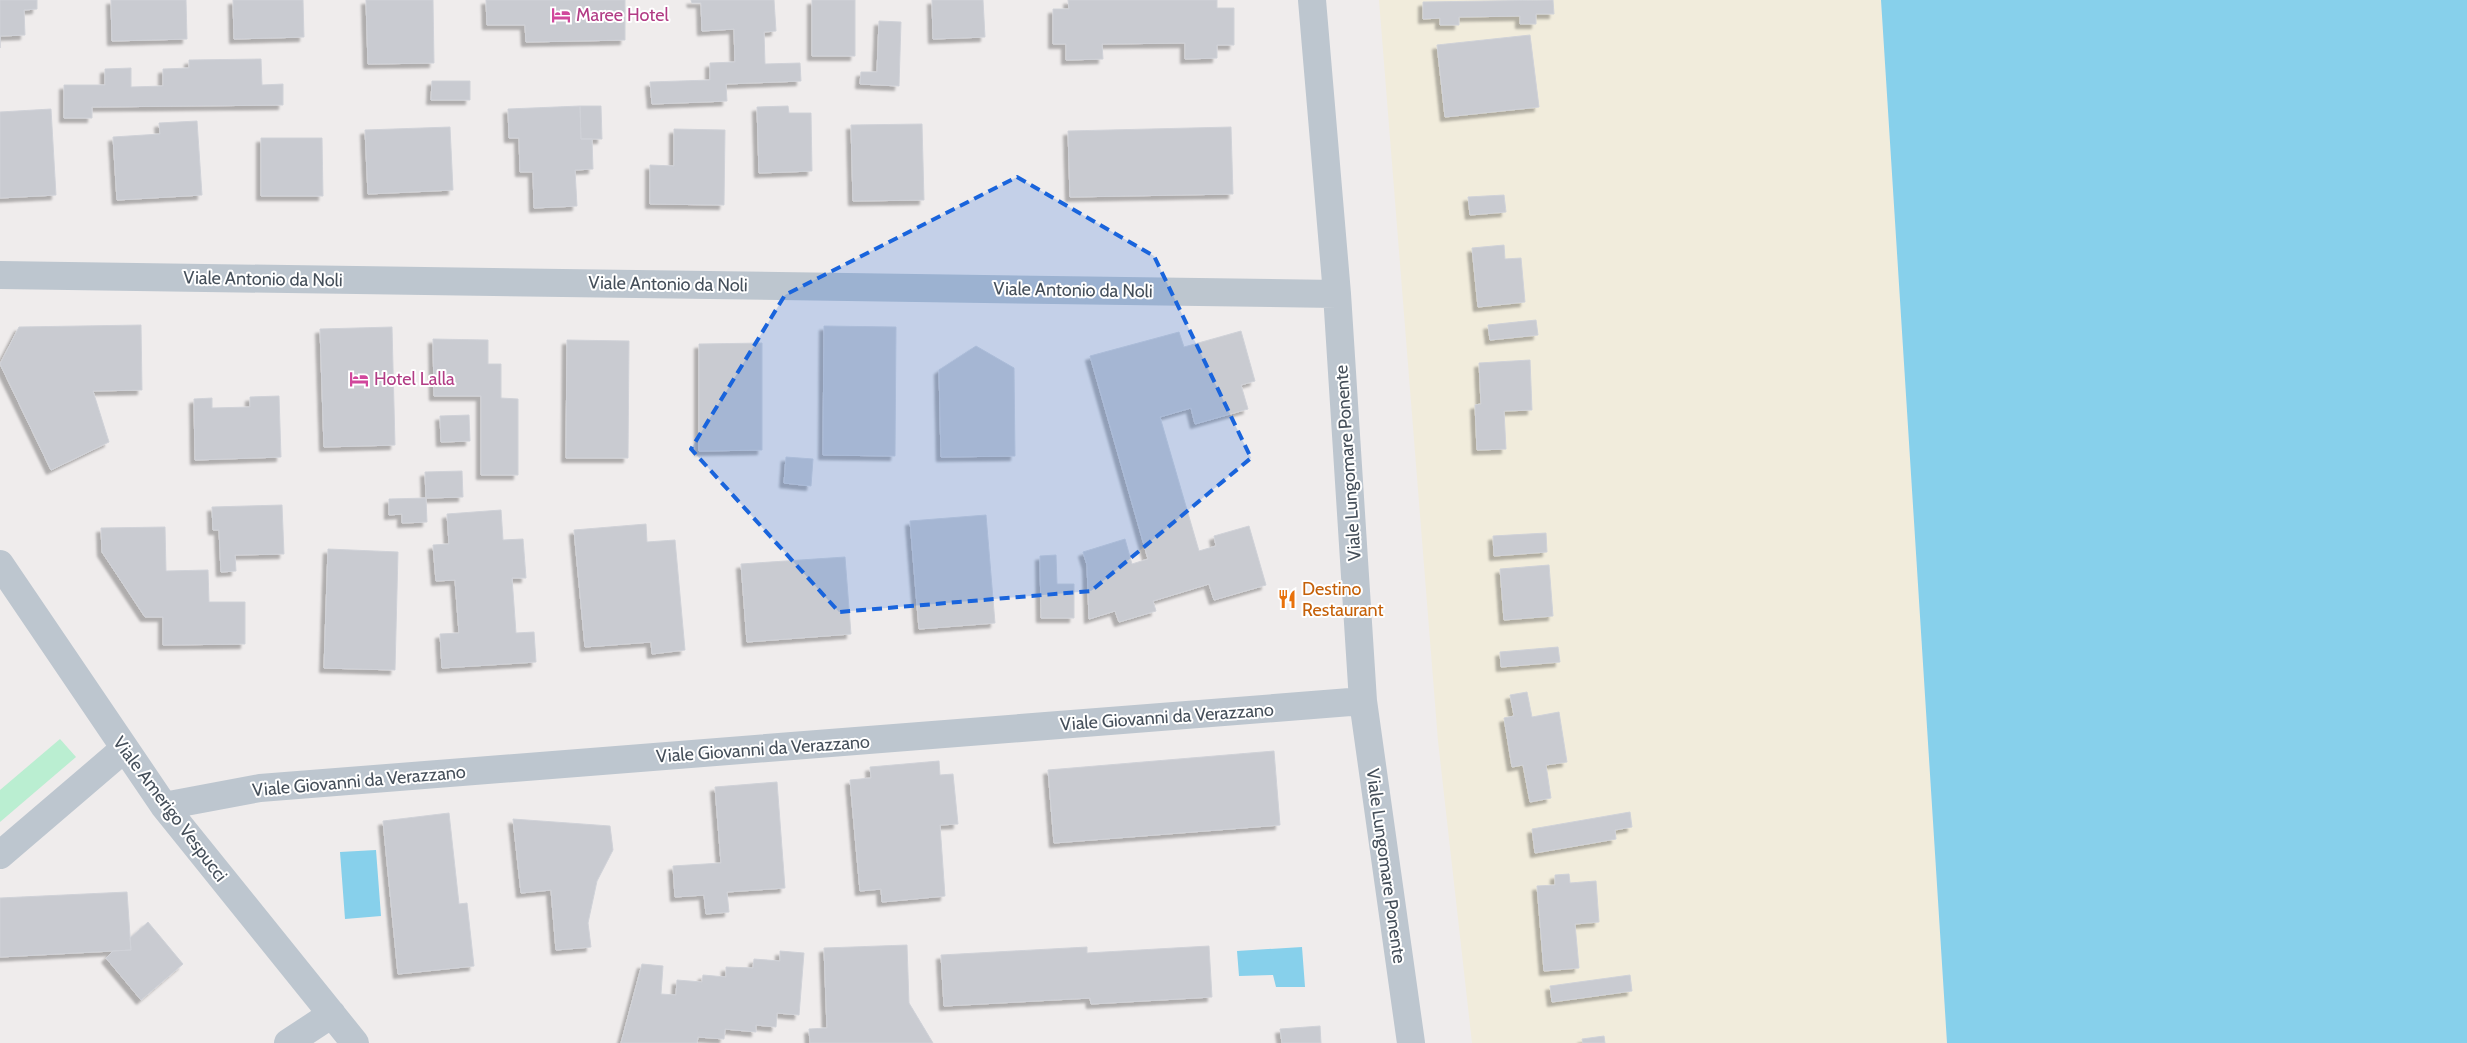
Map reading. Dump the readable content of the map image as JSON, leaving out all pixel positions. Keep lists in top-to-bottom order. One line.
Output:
{"streets":{"street":["Viale Antonio da Noli","Viale Lungomare Ponente","Viale Giovanni da Verazzano","Viale Amerigo Vespucci"]},"crossings":[["Viale Antonio da Noli","Viale Lungomare Ponente"],["Viale Lungomare Ponente","Viale Giovanni da Verazzano"],["Viale Giovanni da Verazzano","Viale Amerigo Vespucci"]],"places":{"hotel":["Maree Hotel","Hotel Lalla"],"restaurant":["Destino Restaurant"]}}
